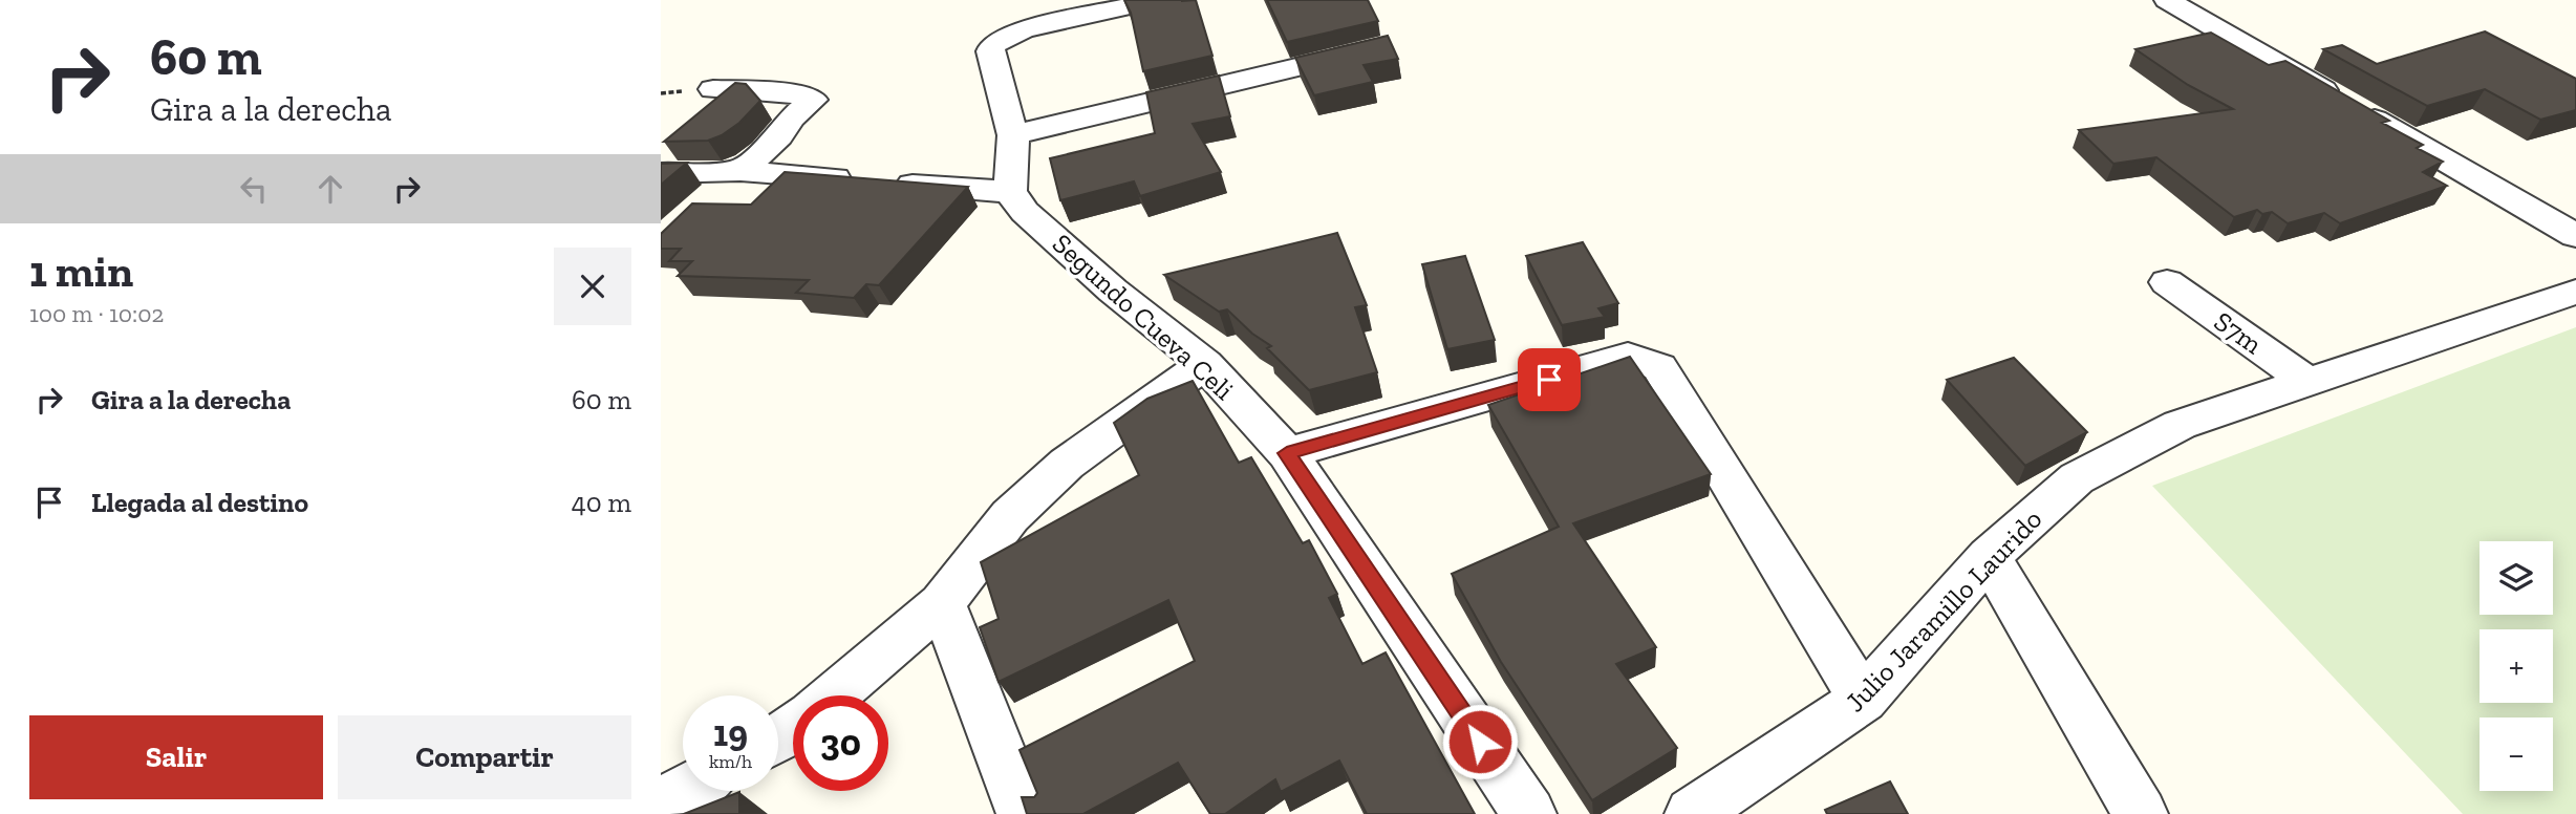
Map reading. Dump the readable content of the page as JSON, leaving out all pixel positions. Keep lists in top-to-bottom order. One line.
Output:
{"streets":{"street":["Segundo Cueva Celi","S7m","Julio Jaramillo Laurido"]},"crossings":[["S7m","Julio Jaramillo Laurido"]],"page":{"turn":["60 m","Gira a la derecha"],"heading":["1 min","100 m · 10:02"],"list":[{"name":"Gira a la derecha","value":"60 m"},{"name":"Llegada al destino","value":"40 m"}],"map_buttons":["+","−"],"speed":"19 km/h","limit":"30","buttons":["Salir","Compartir"]}}
